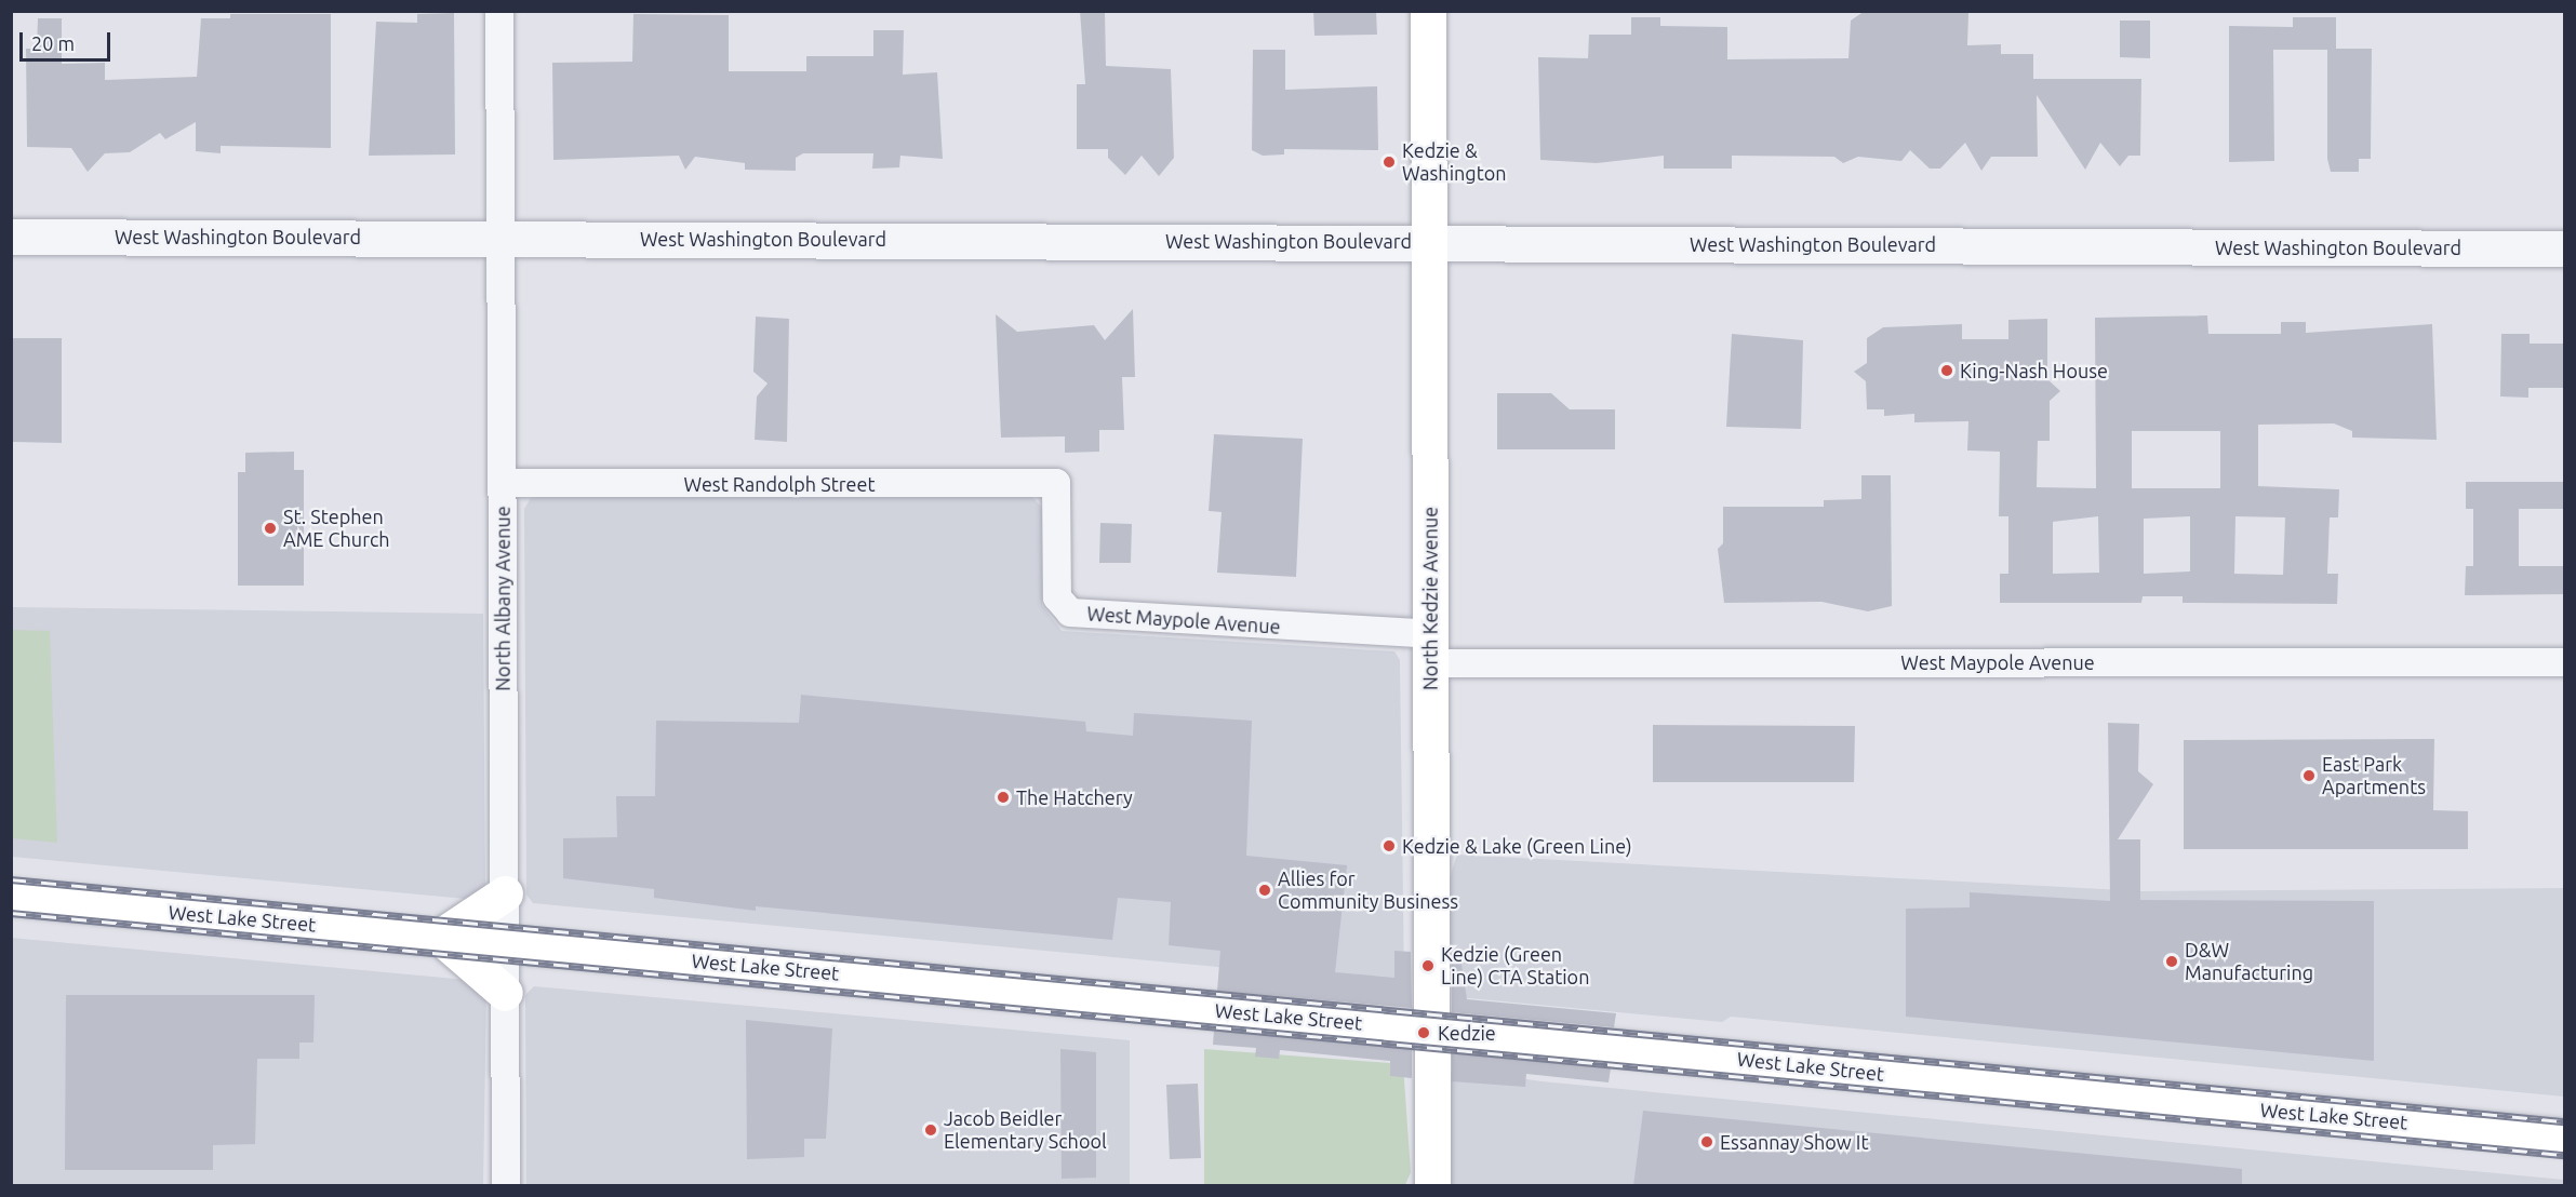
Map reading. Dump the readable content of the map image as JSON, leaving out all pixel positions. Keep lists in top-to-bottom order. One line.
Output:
{"streets":{"main road":["North Kedzie Avenue","West Lake Street"],"street":["West Washington Boulevard","West Randolph Street","North Albany Avenue","West Maypole Avenue"]},"crossings":[["West Washington Boulevard","North Albany Avenue"],["West Washington Boulevard","North Kedzie Avenue"],["West Randolph Street","North Albany Avenue"],["West Randolph Street","West Maypole Avenue"],["North Albany Avenue","West Lake Street"],["North Kedzie Avenue","West Maypole Avenue"],["North Kedzie Avenue","West Lake Street"]],"places":["Kedzie & Washington","King-Nash House","St. Stephen AME Church","East Park Apartments","The Hatchery","Kedzie & Lake (Green Line)","Allies for Community Business","D&W Manufacturing","Kedzie (Green Line) CTA Station","Kedzie","Jacob Beidler Elementary School","Essannay Show It"],"scale_bar":"20 m"}
